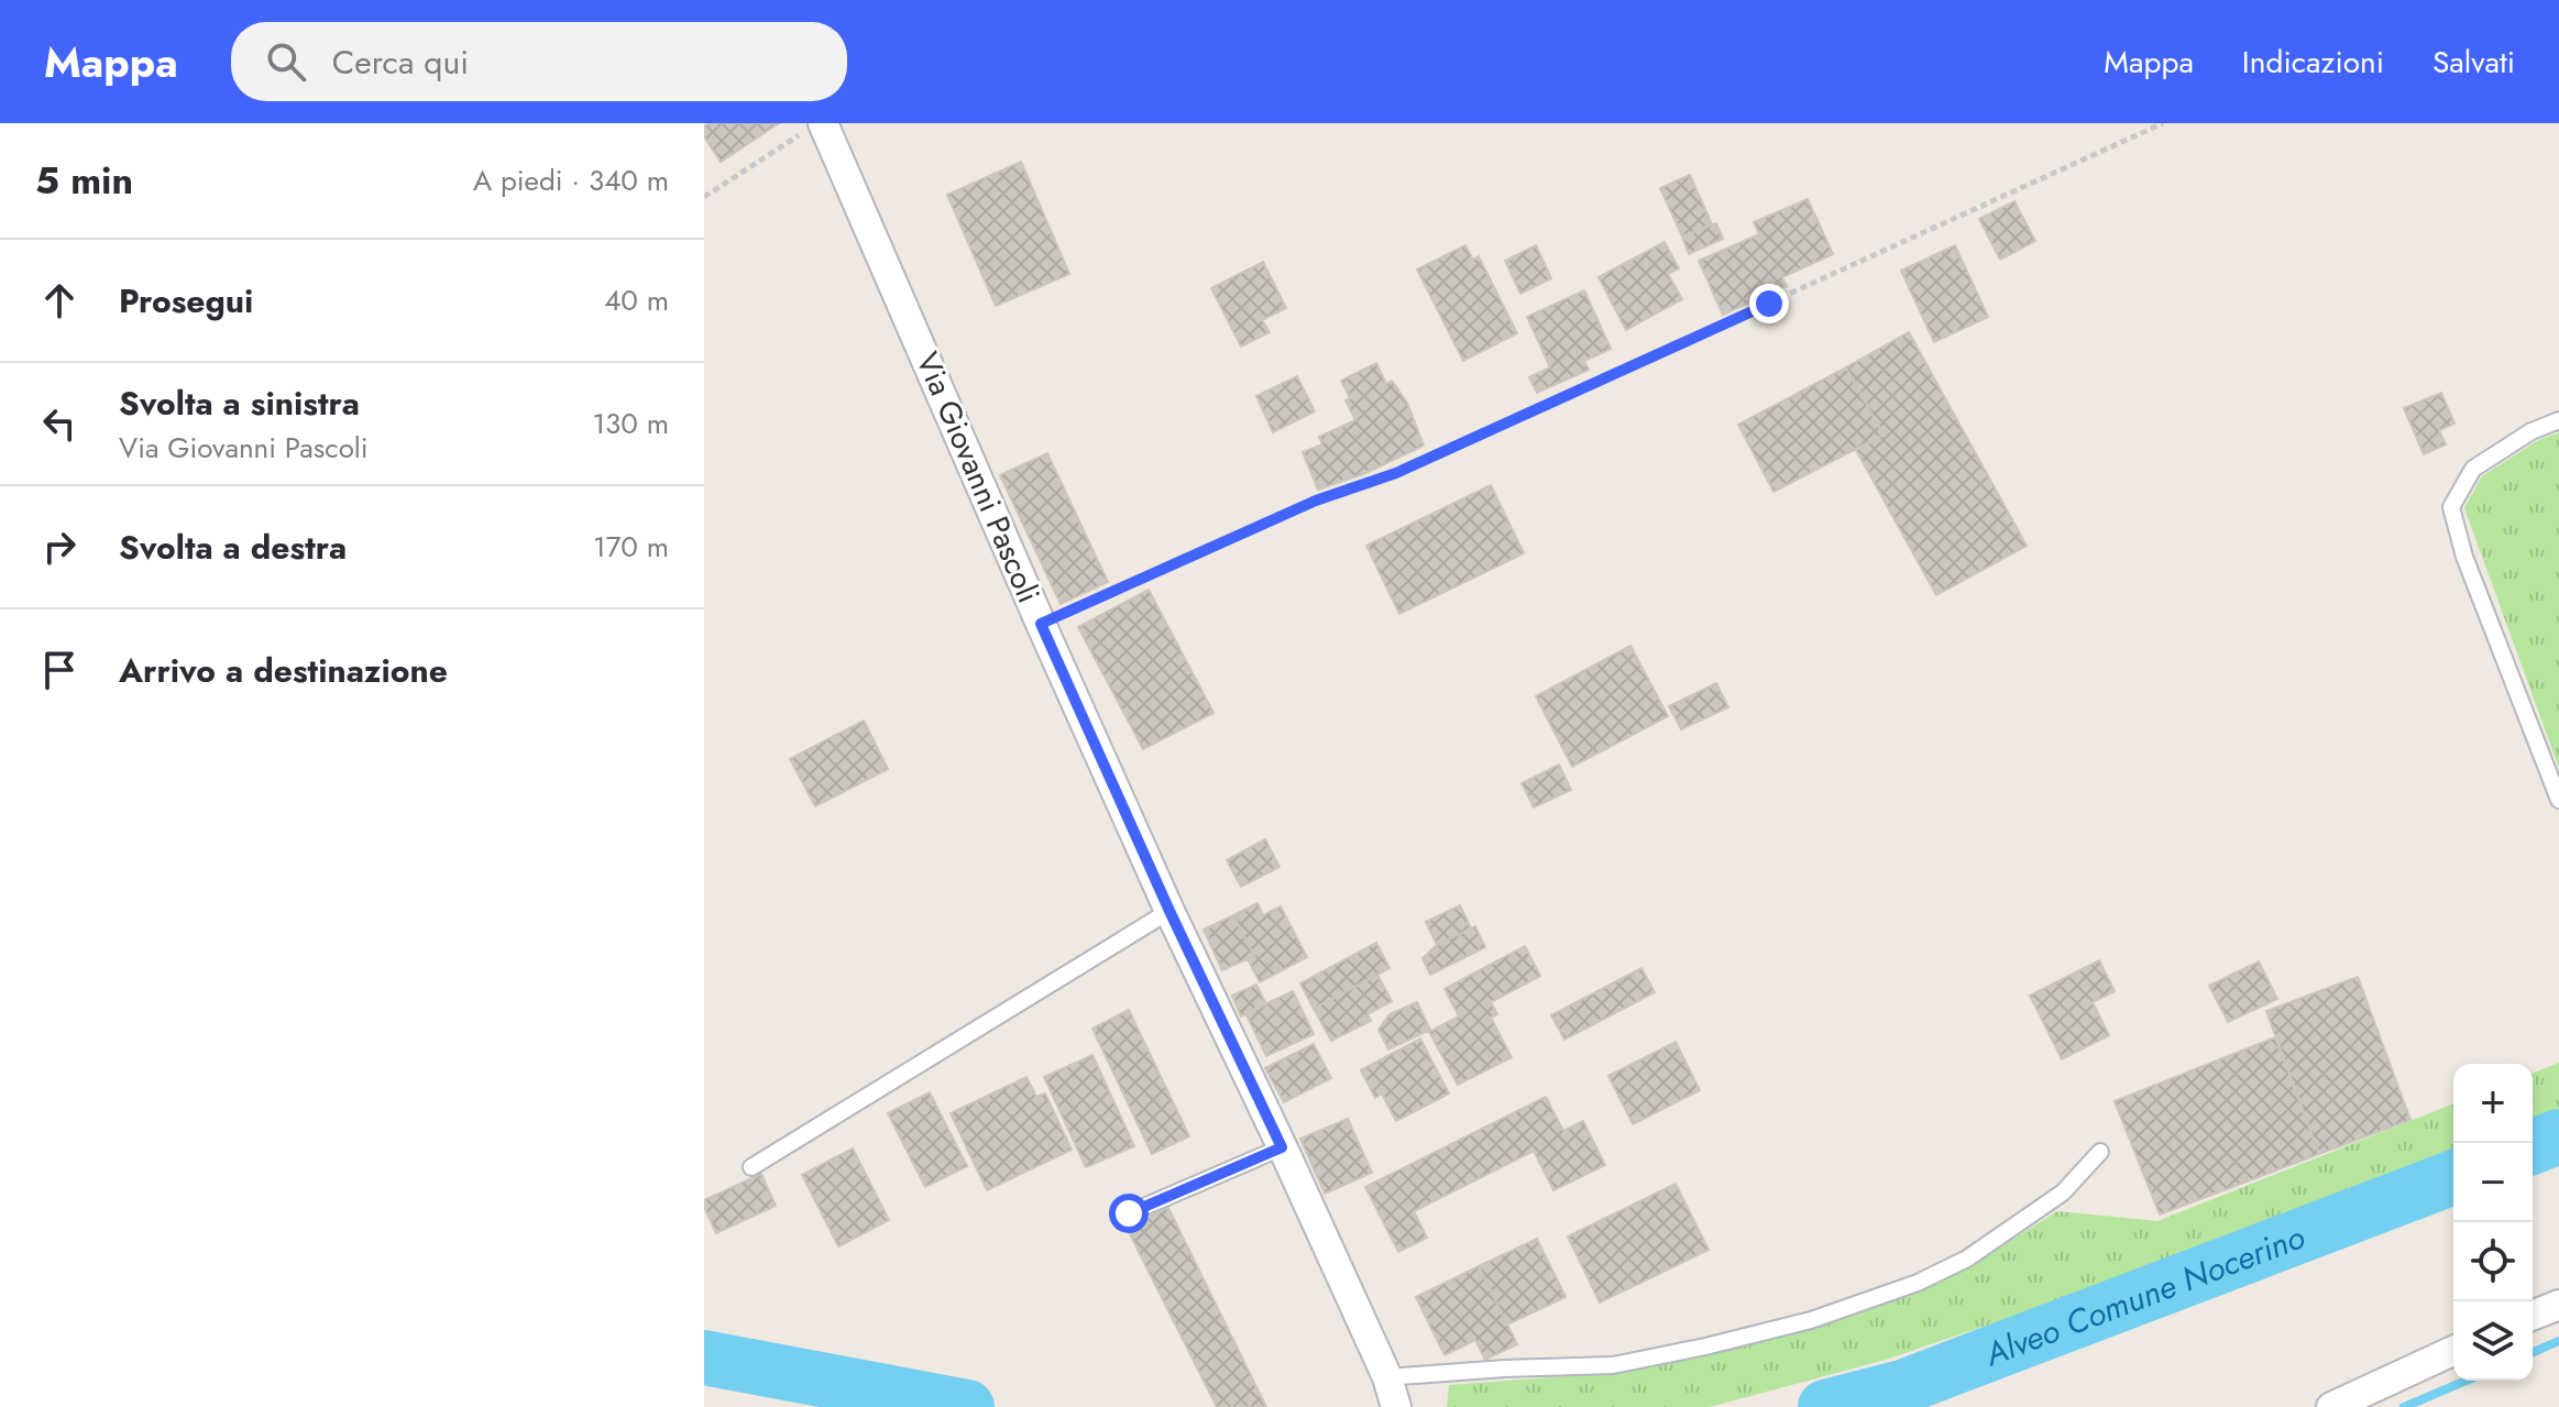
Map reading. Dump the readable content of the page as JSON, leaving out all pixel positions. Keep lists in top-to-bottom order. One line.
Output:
{"streets":{"street":["Via Giovanni Pascoli"]},"water":["Alveo Comune Nocerino"],"page":{"header":"Mappa","search":"Cerca qui","nav":["Mappa","Indicazioni","Salvati"],"heading":["5 min","A piedi · 340 m"],"list":[["Prosegui","40 m"],["Svolta a sinistra","Via Giovanni Pascoli","130 m"],["Svolta a destra","170 m"],"Arrivo a destinazione"],"map_buttons":["+","−"]}}
